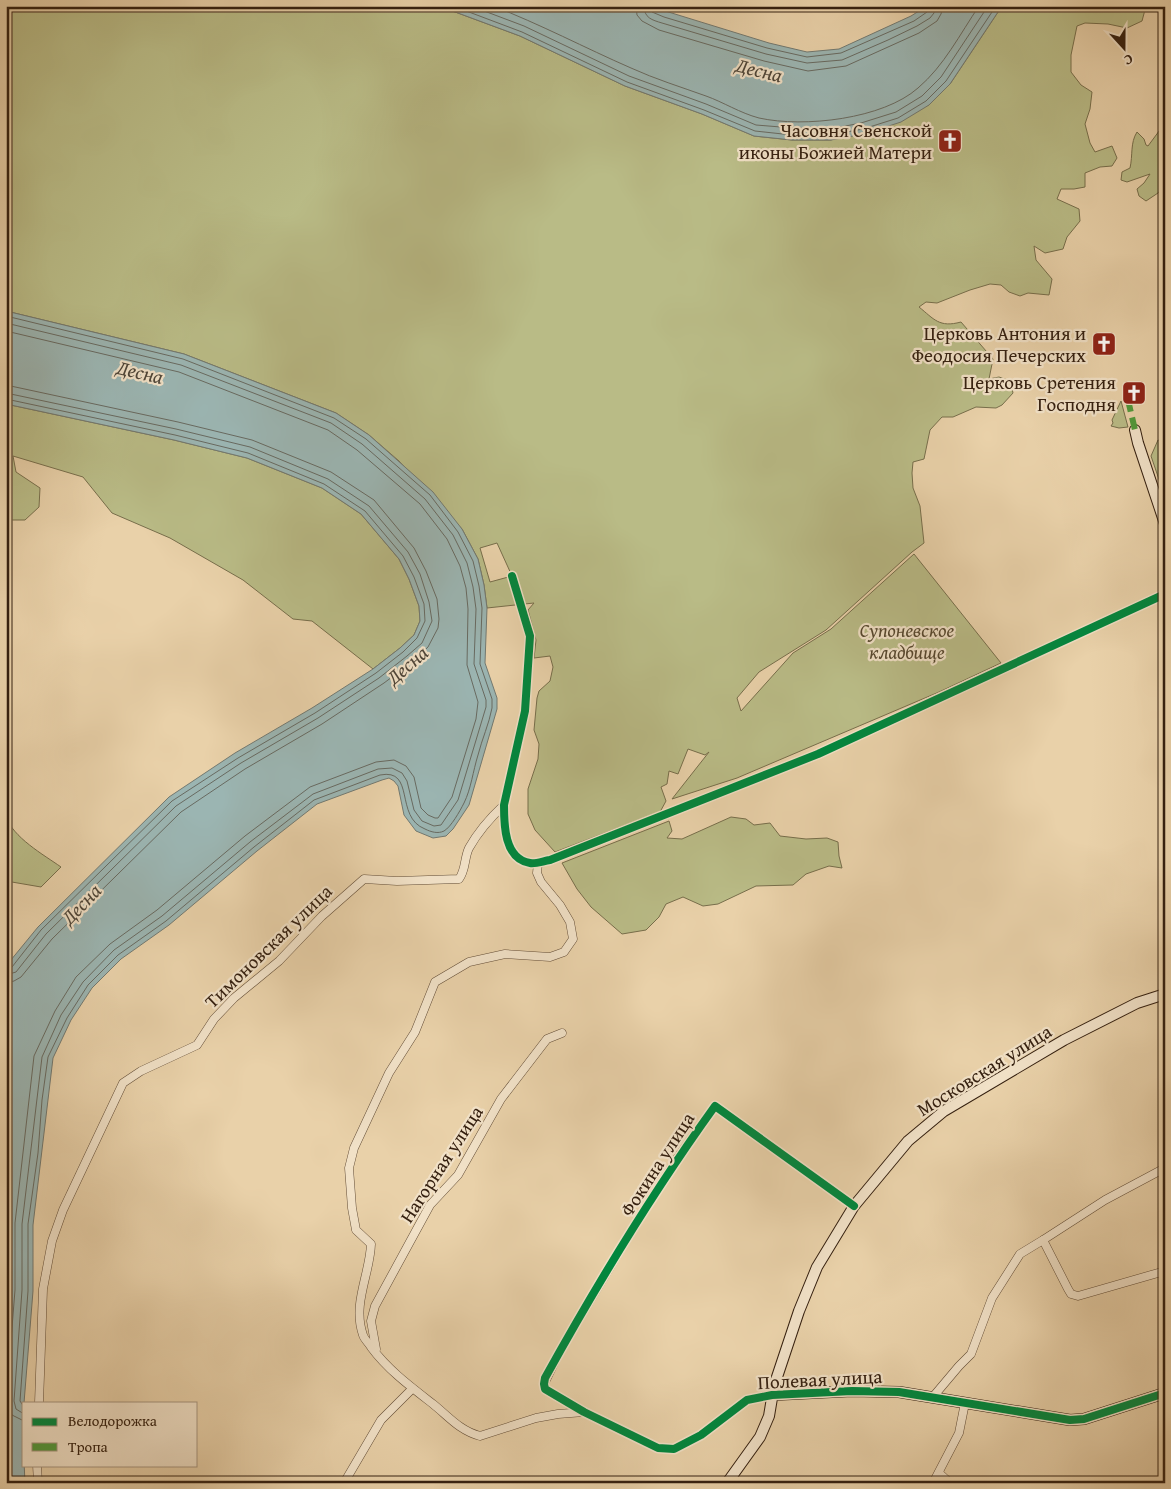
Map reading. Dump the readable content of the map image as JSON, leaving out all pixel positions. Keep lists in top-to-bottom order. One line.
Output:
{"streets":{"street":["Тимоновская улица","Московская улица","Нагорная улица","Фокина улица","Полевая улица"]},"crossings":[["Московская улица","Фокина улица"],["Московская улица","Полевая улица"],["Фокина улица","Полевая улица"]],"water":["Десна"],"parks":["Супоневское кладбище"],"places":{"church":["Часовня Свенской иконы Божией Матери","Церковь Антония и Феодосия Печерских","Церковь Сретения Господня"]},"legend":["Велодорожка","Тропа"],"north":"bottom"}
